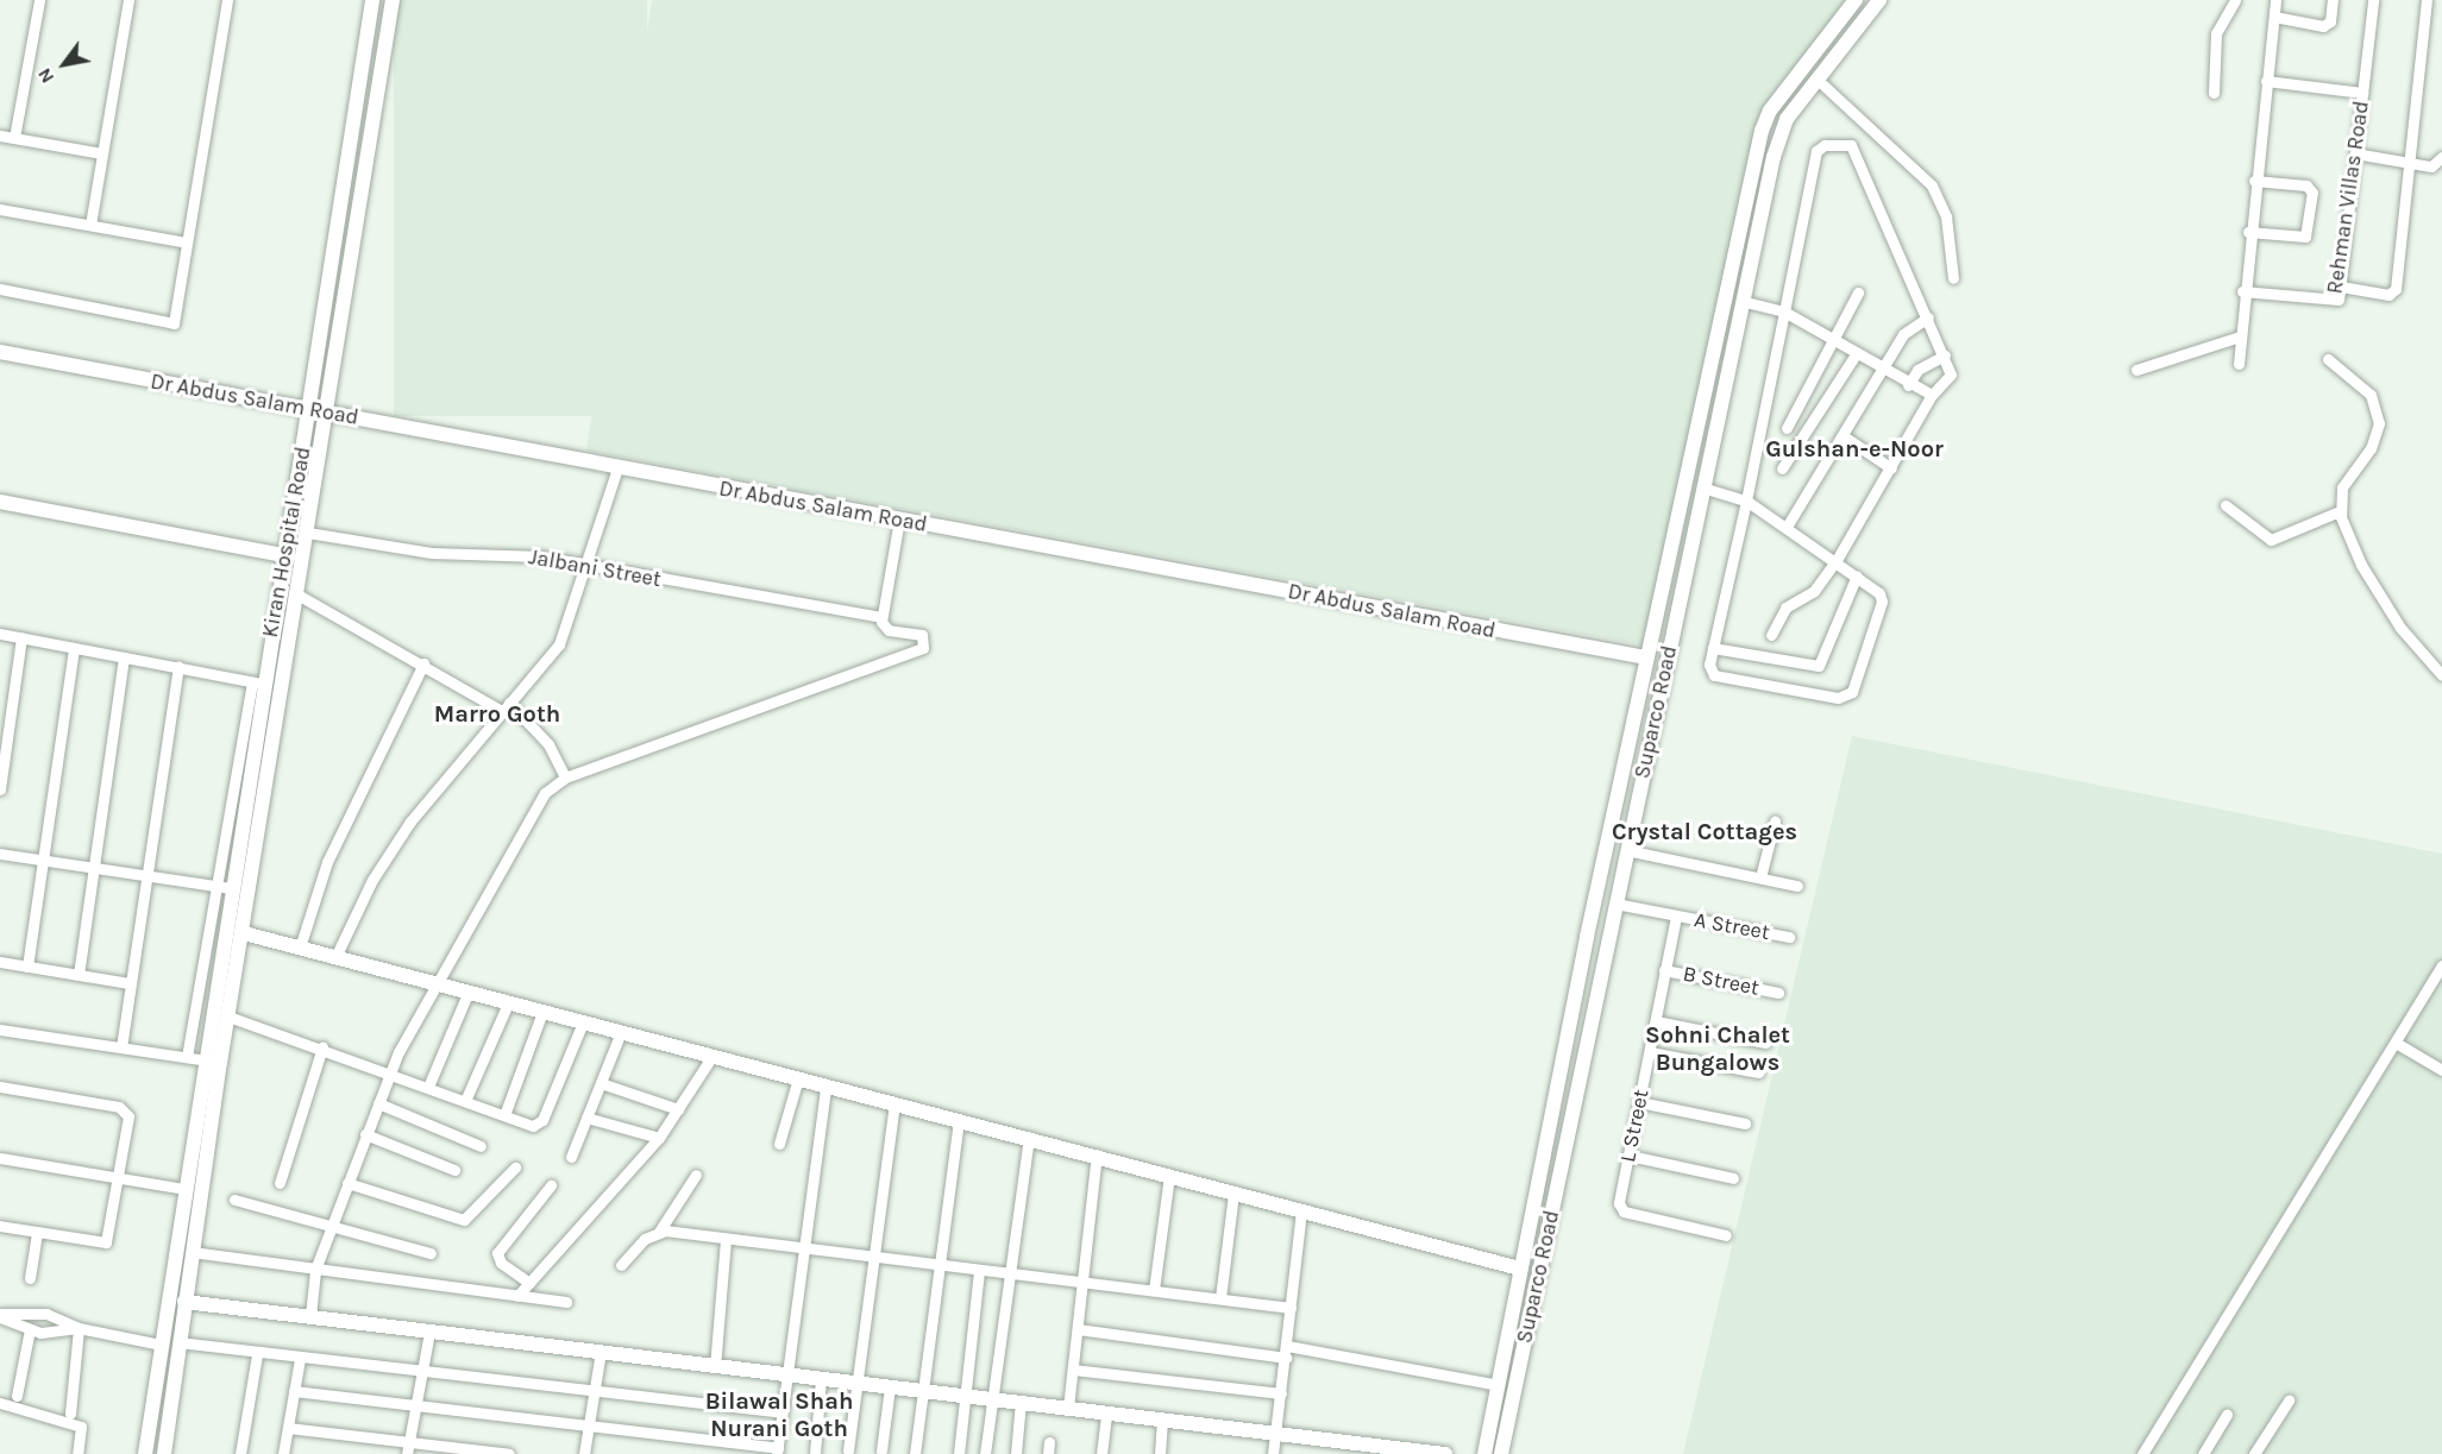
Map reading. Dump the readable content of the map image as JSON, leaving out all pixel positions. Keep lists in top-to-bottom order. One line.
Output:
{"streets":{"main road":["Dr Abdus Salam Road","Kiran Hospital Road","Suparco Road"],"street":["Rehman Villas Road","Jalbani Street","A Street","B Street","L Street"]},"crossings":[["Dr Abdus Salam Road","Kiran Hospital Road"],["Dr Abdus Salam Road","Suparco Road"],["Kiran Hospital Road","Jalbani Street"],["Suparco Road","A Street"],["A Street","L Street"],["B Street","L Street"]],"districts":["Gulshan-e-Noor","Marro Goth","Crystal Cottages","Sohni Chalet Bungalows","Bilawal Shah Nurani Goth"],"north":"bottom left"}
